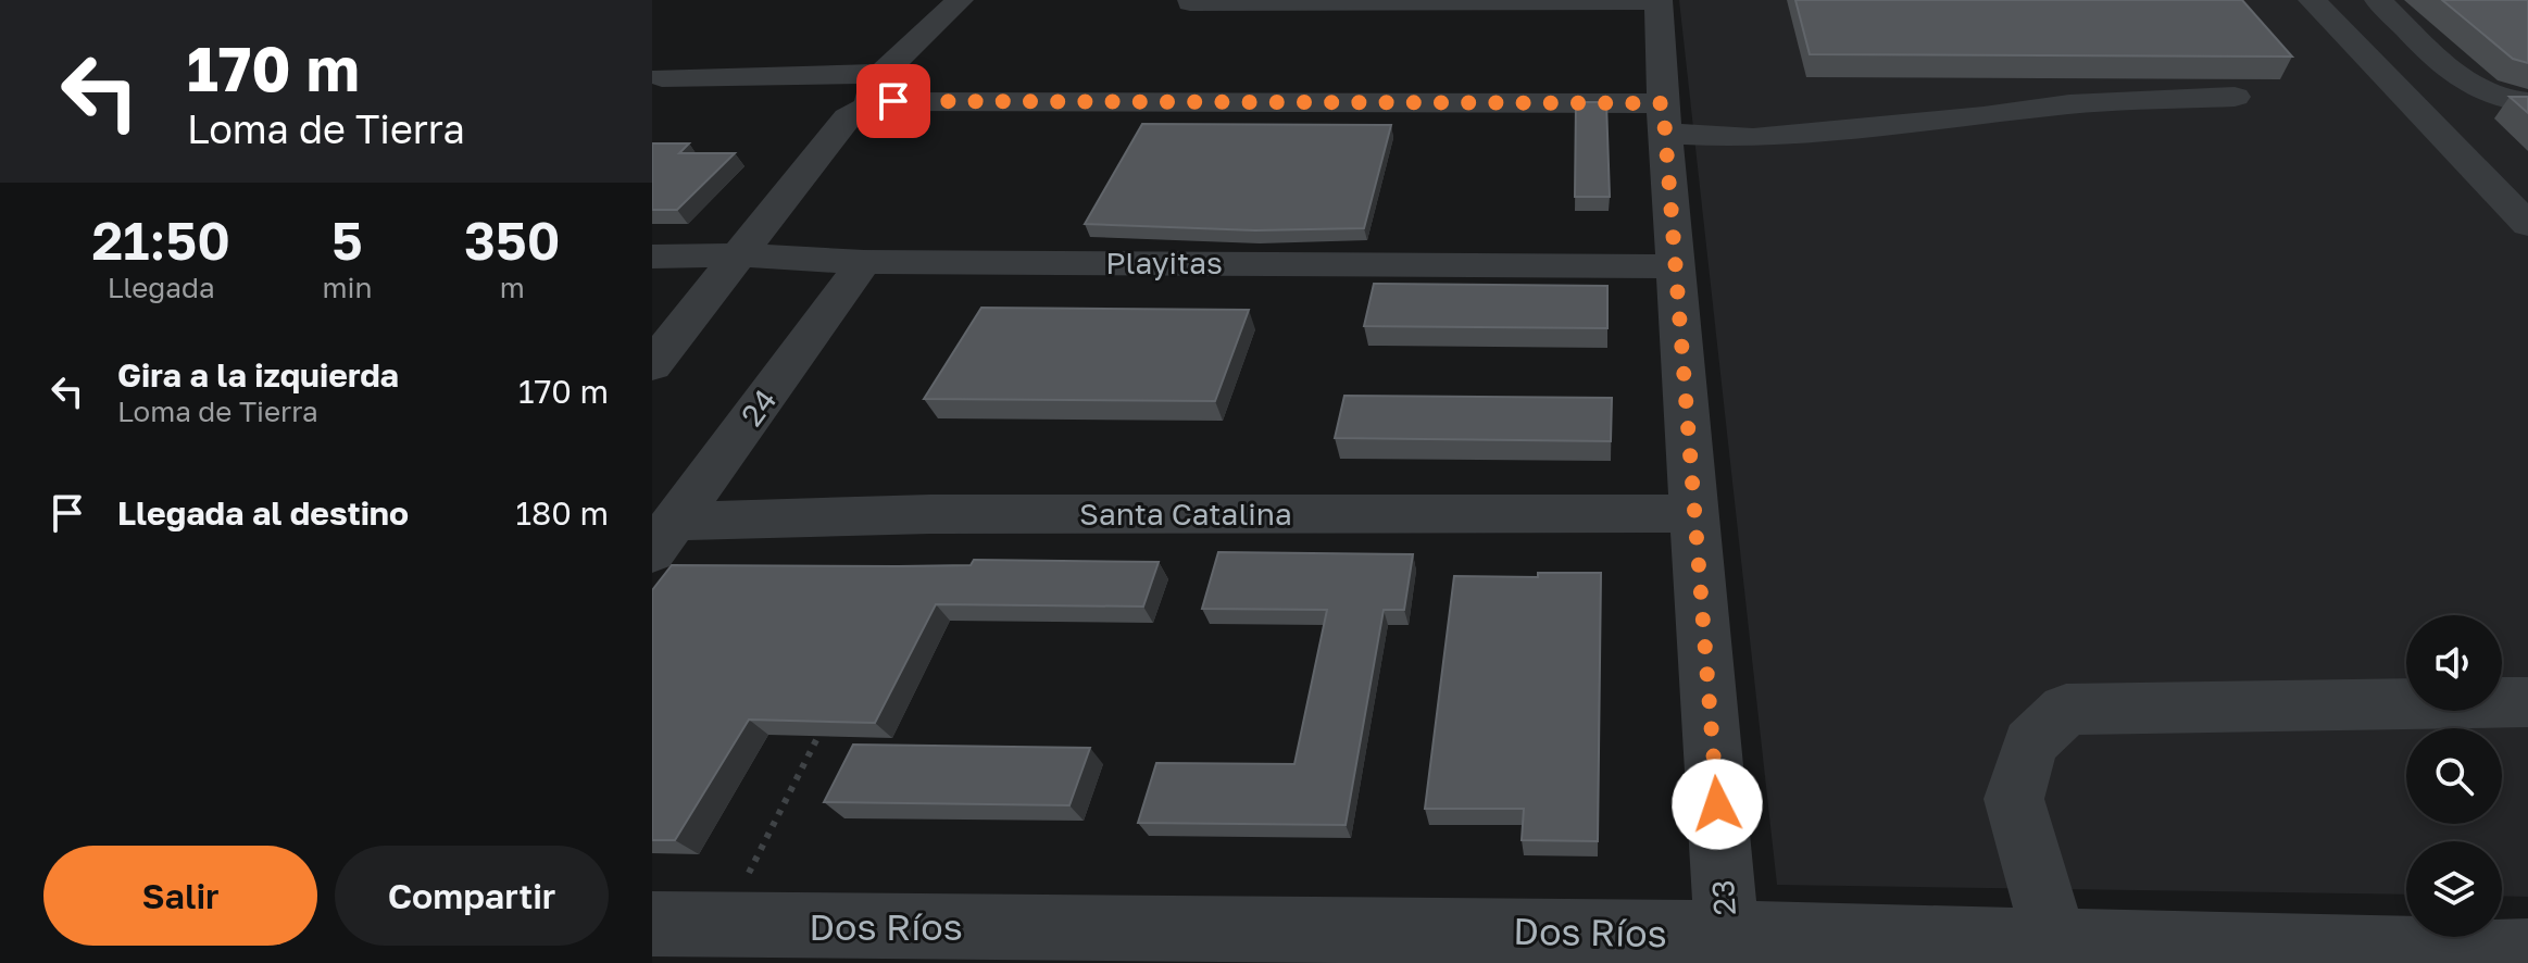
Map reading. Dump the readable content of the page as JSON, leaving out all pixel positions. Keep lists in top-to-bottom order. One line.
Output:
{"streets":{"street":["Playitas","24","Santa Catalina","23","Dos Ríos"]},"crossings":[["Playitas","24"],["Playitas","23"],["24","Santa Catalina"],["Santa Catalina","23"],["23","Dos Ríos"]],"page":{"turn":["170 m","Loma de Tierra"],"eta":["21:50","Llegada","5","min","350","m"],"list":[{"name":"Gira a la izquierda","note":"Loma de Tierra","value":"170 m"},{"name":"Llegada al destino","value":"180 m"}],"buttons":["Salir","Compartir"]}}
